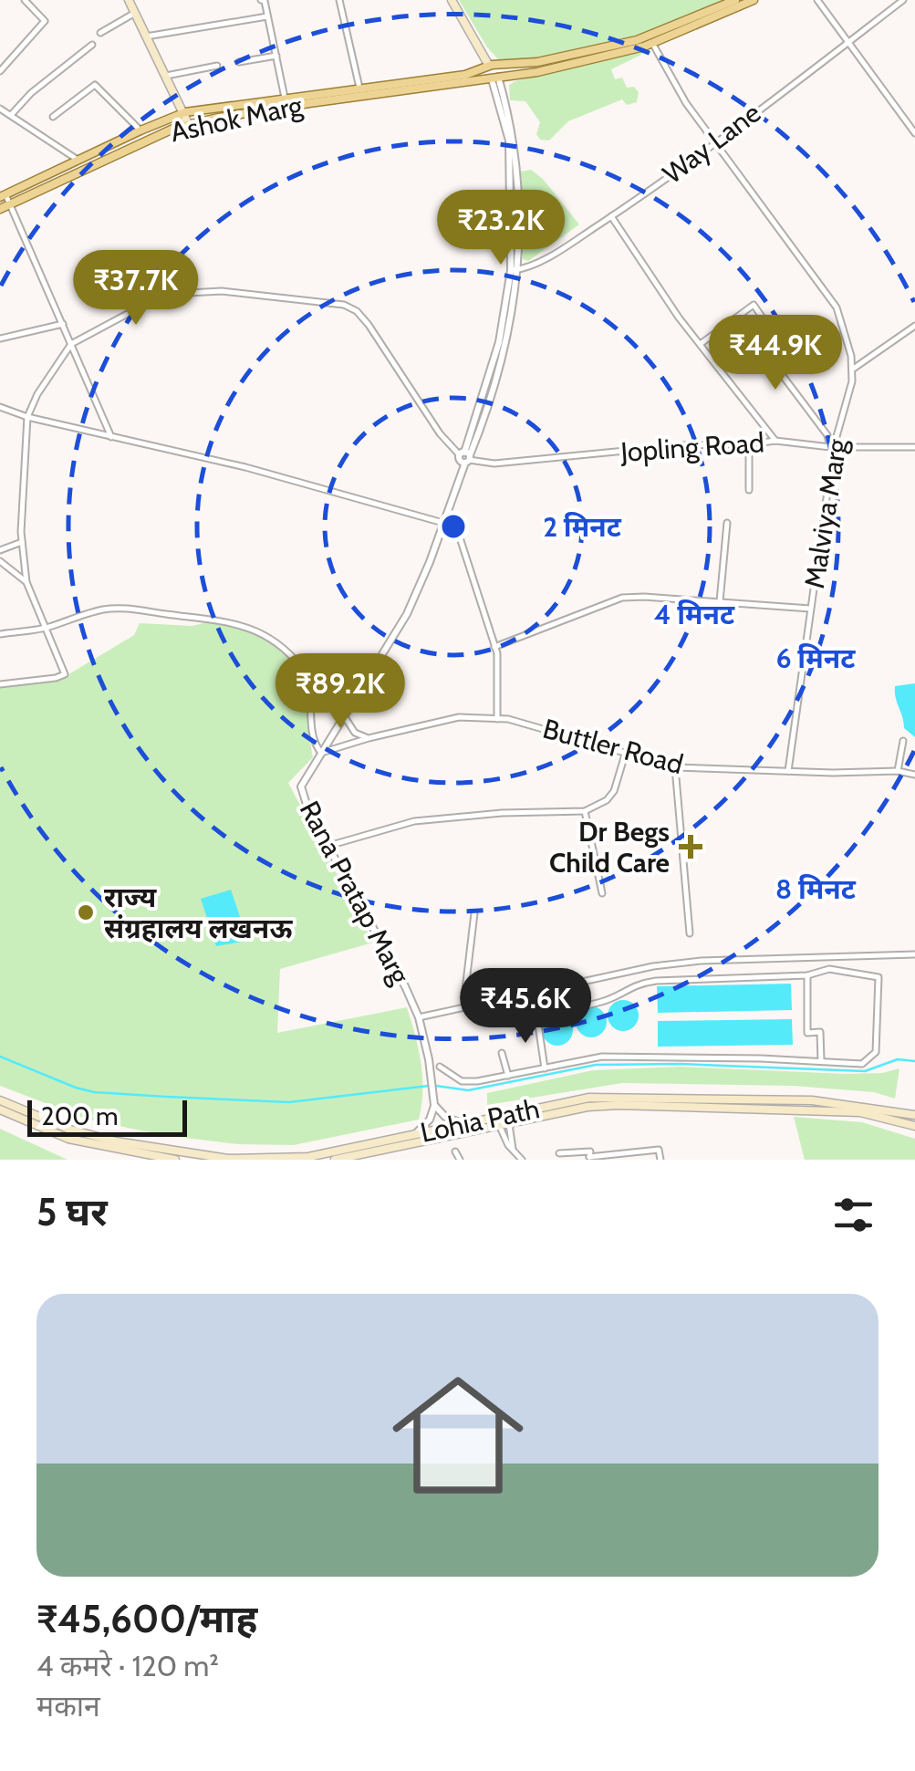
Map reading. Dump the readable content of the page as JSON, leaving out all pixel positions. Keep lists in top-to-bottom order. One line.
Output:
{"streets":{"main road":["Ashok Marg","Rana Pratap Marg","Lohia Path"],"street":["Way Lane","Jopling Road","Malviya Marg","Buttler Road"]},"crossings":[["Ashok Marg","Malviya Marg"],["Ashok Marg","Rana Pratap Marg"],["Way Lane","Malviya Marg"],["Way Lane","Rana Pratap Marg"],["Jopling Road","Malviya Marg"],["Jopling Road","Rana Pratap Marg"],["Malviya Marg","Buttler Road"],["Buttler Road","Rana Pratap Marg"]],"places":{"health":["Dr Begs Child Care"],"other":["राज्य संग्रहालय लखनऊ"]},"scale_bar":"200 m","page":{"price":["₹23.2K","₹37.7K","₹44.9K","₹89.2K","₹45.6K"],"scale":"200 m","heading":"5 घर","list":[{"name":"₹45,600/माह","note":"4 कमरे · 120 m² · मकान"}]},"rings":["2 मिनट","4 मिनट","6 मिनट","8 मिनट"]}
